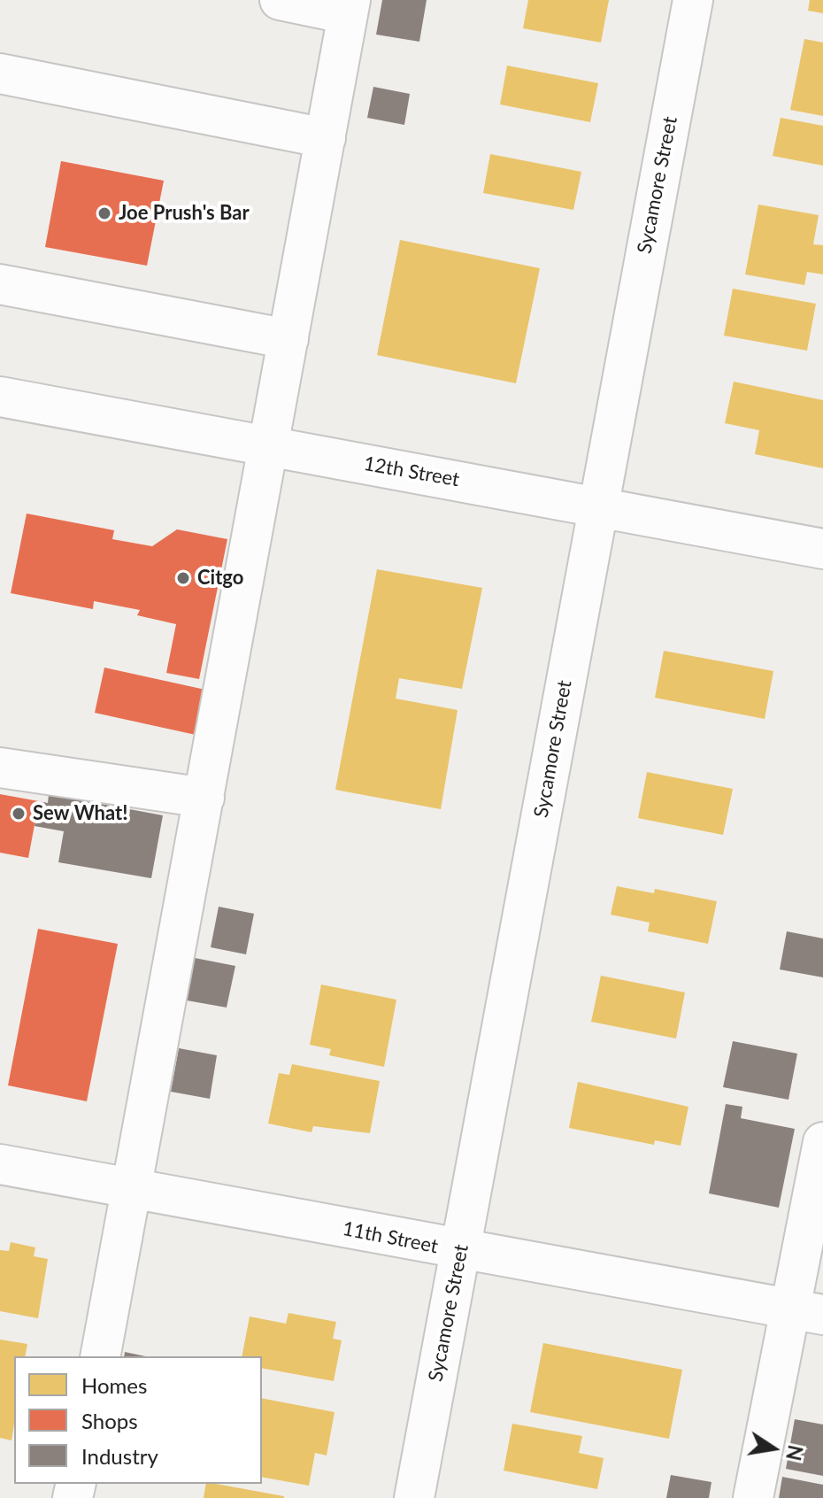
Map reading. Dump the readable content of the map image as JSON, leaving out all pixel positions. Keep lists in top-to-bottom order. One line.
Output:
{"streets":{"street":["Sycamore Street","12th Street","11th Street"]},"crossings":[["Sycamore Street","12th Street"],["Sycamore Street","11th Street"]],"places":["Joe Prush's Bar","Citgo","Sew What!"],"legend":["Homes","Shops","Industry"],"north":"right"}
